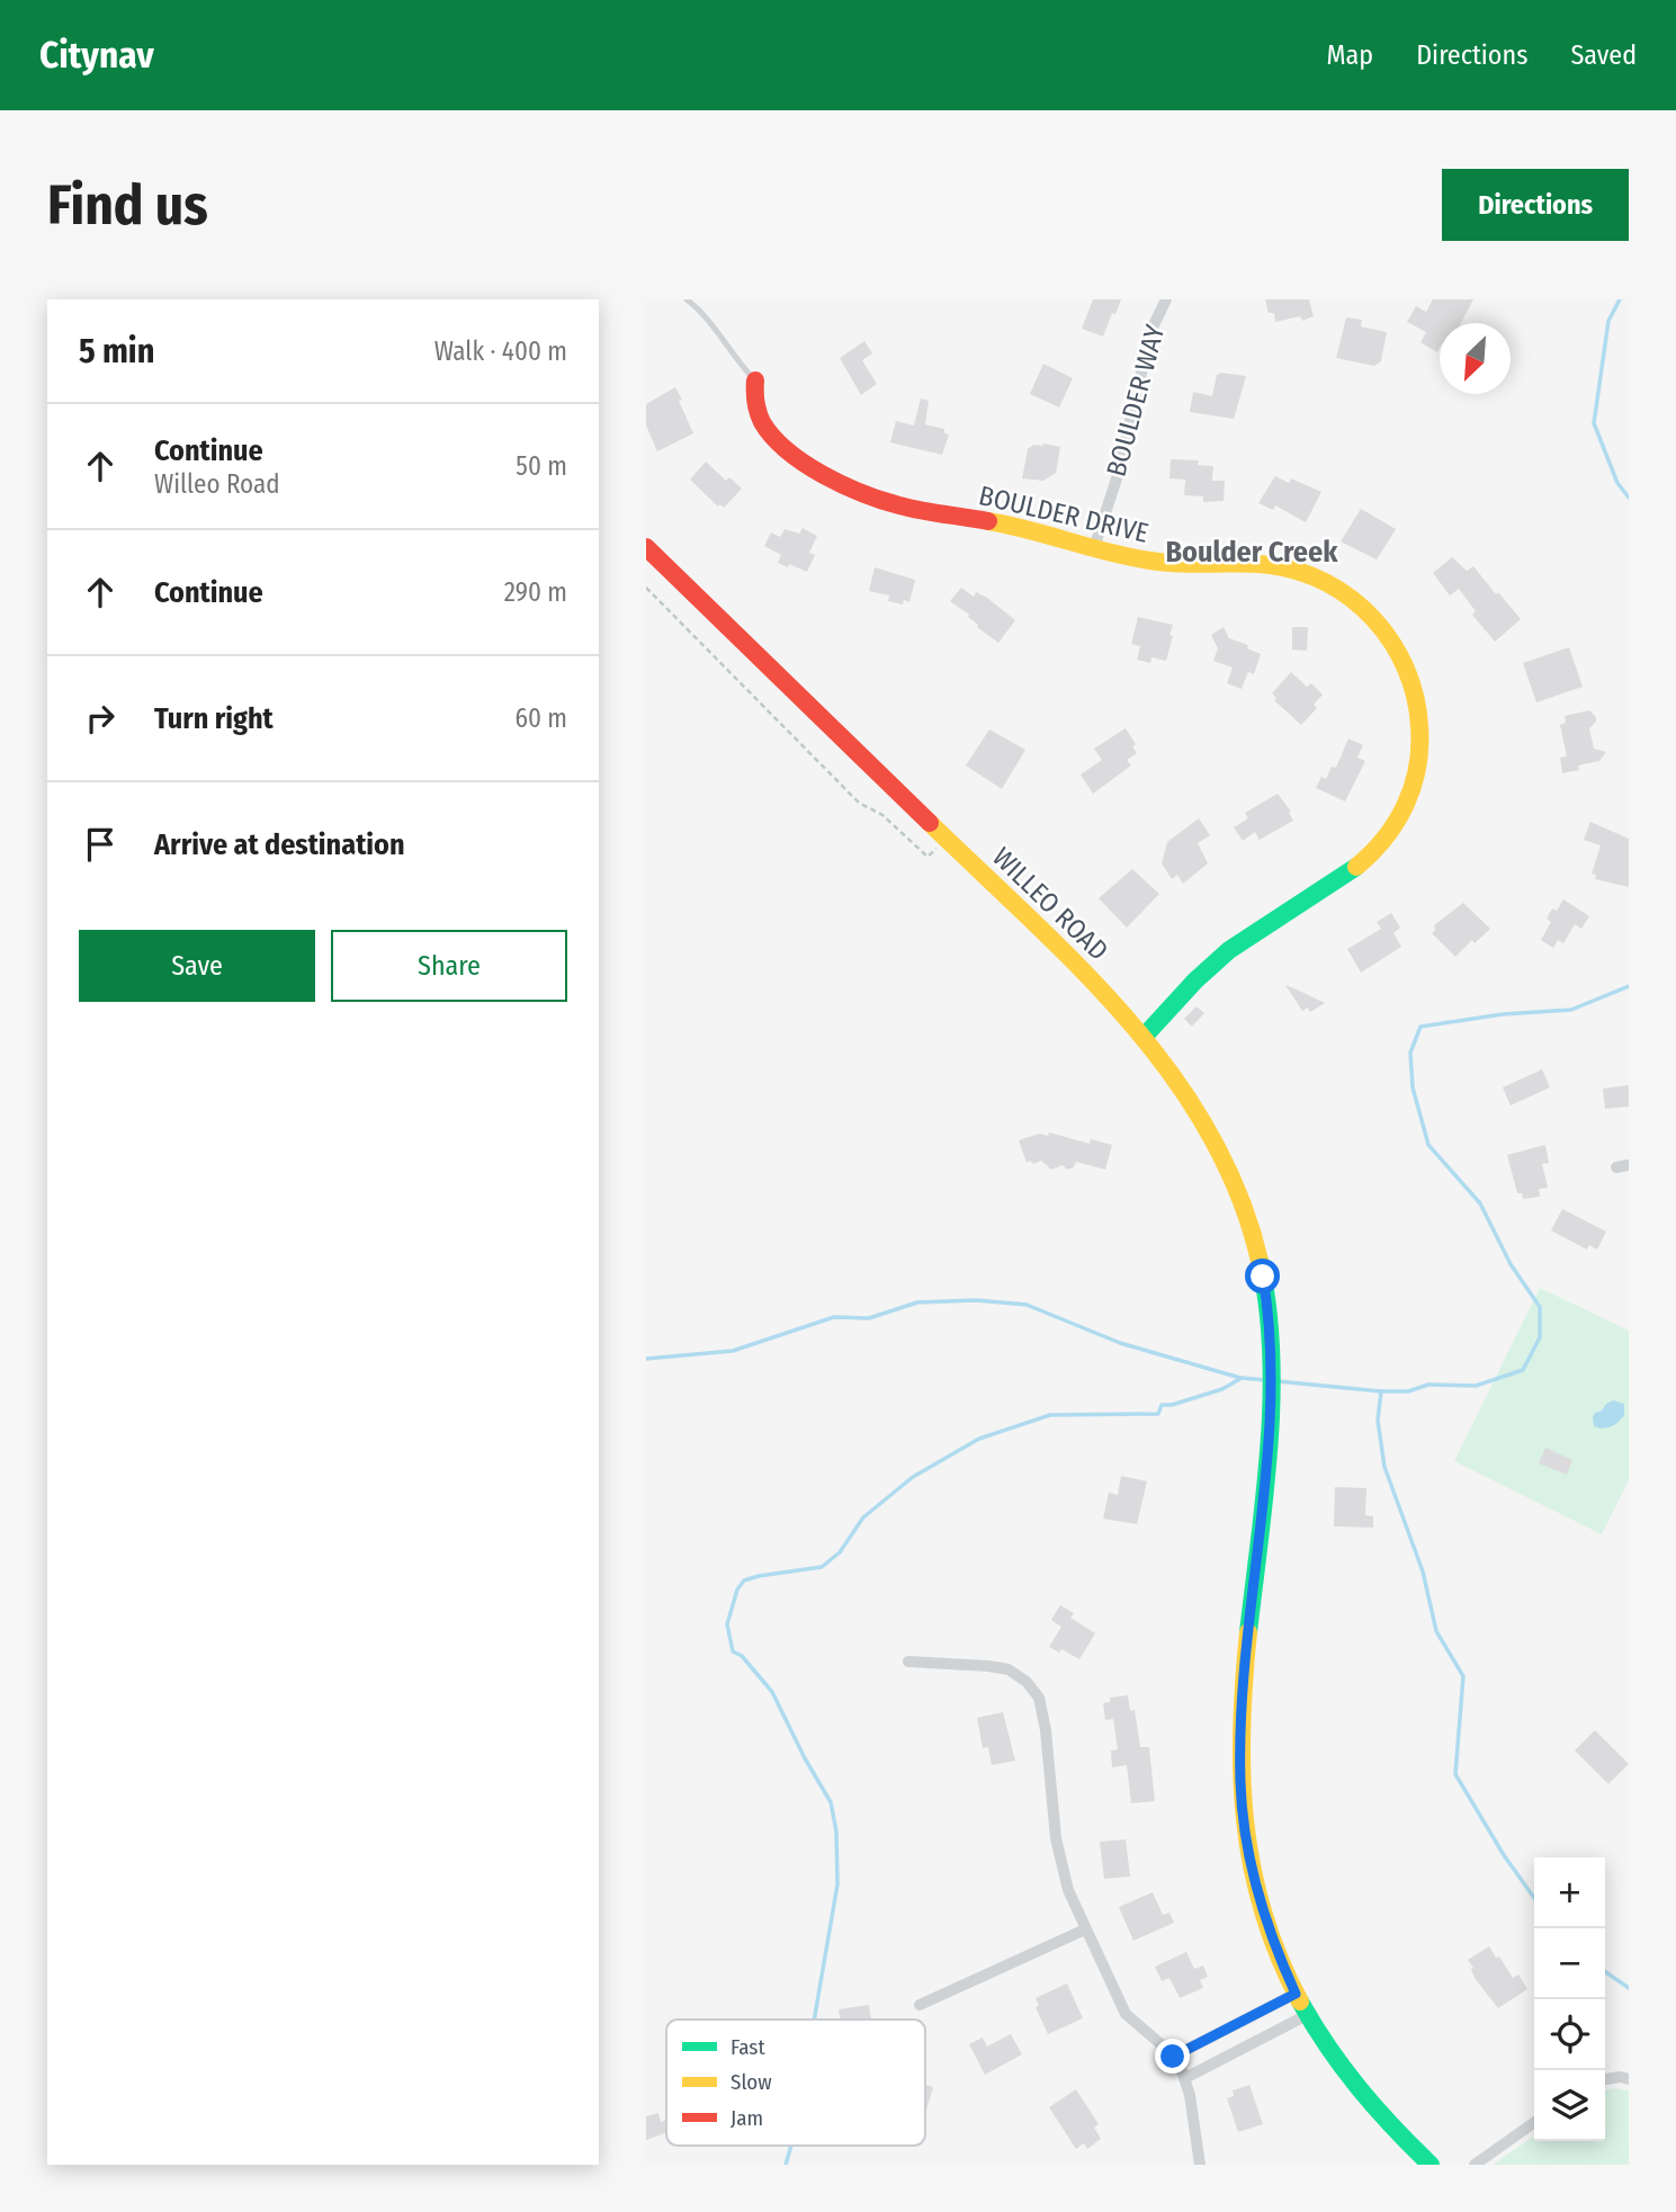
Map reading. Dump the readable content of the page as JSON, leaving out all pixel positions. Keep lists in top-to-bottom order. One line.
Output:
{"streets":{"street":["BOULDER WAY","BOULDER DRIVE","WILLEO ROAD"]},"crossings":[["BOULDER WAY","BOULDER DRIVE"],["BOULDER DRIVE","WILLEO ROAD"]],"districts":["Boulder Creek"],"legend":["Fast","Slow","Jam"],"north":"bottom left","page":{"header":"Citynav","nav":["Map","Directions","Saved"],"buttons":["Directions",["Save","Share"]],"title":"Find us","heading":["5 min","Walk · 400 m"],"list":[["Continue","Willeo Road","50 m"],["Continue","290 m"],["Turn right","60 m"],"Arrive at destination"],"map_buttons":["+","−"]}}
